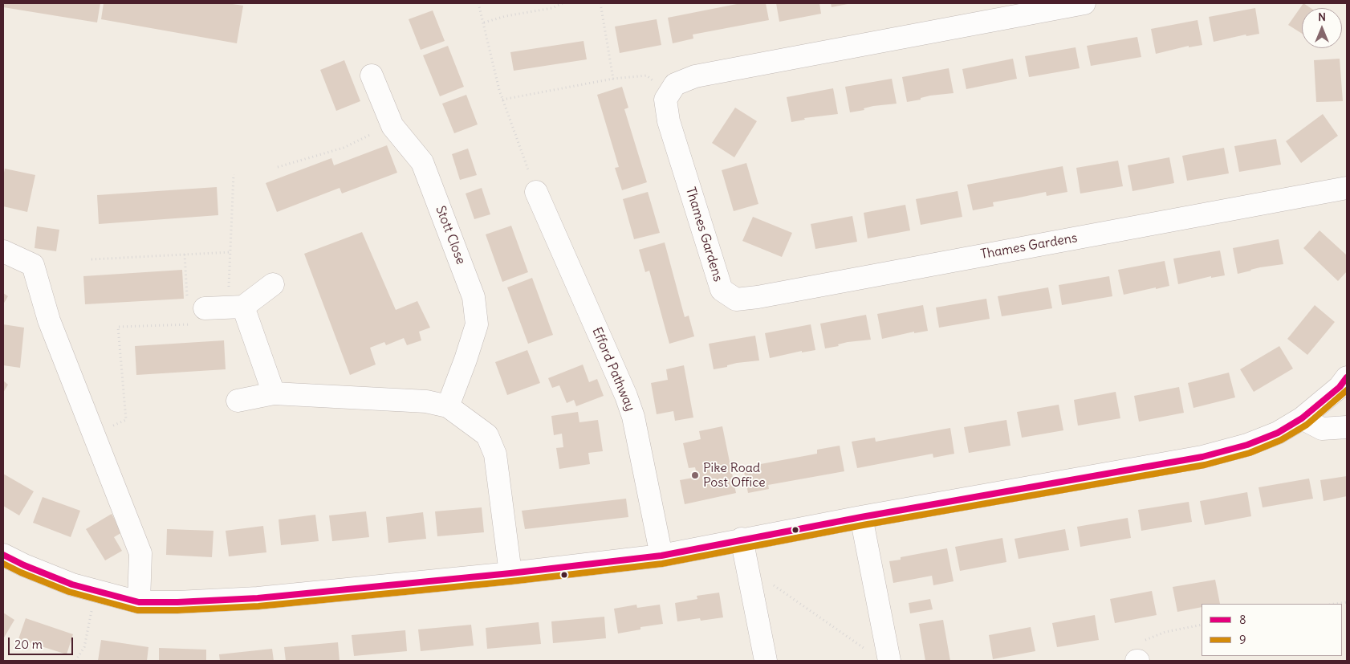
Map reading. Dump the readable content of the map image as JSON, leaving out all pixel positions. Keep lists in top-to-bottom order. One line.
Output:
{"streets":{"street":["Thames Gardens","Stott Close","Efford Pathway"]},"places":["Pike Road Post Office"],"lines":["transit line 8","transit line 9"],"legend":["8","9"],"scale_bar":"20 m","north":"top"}
